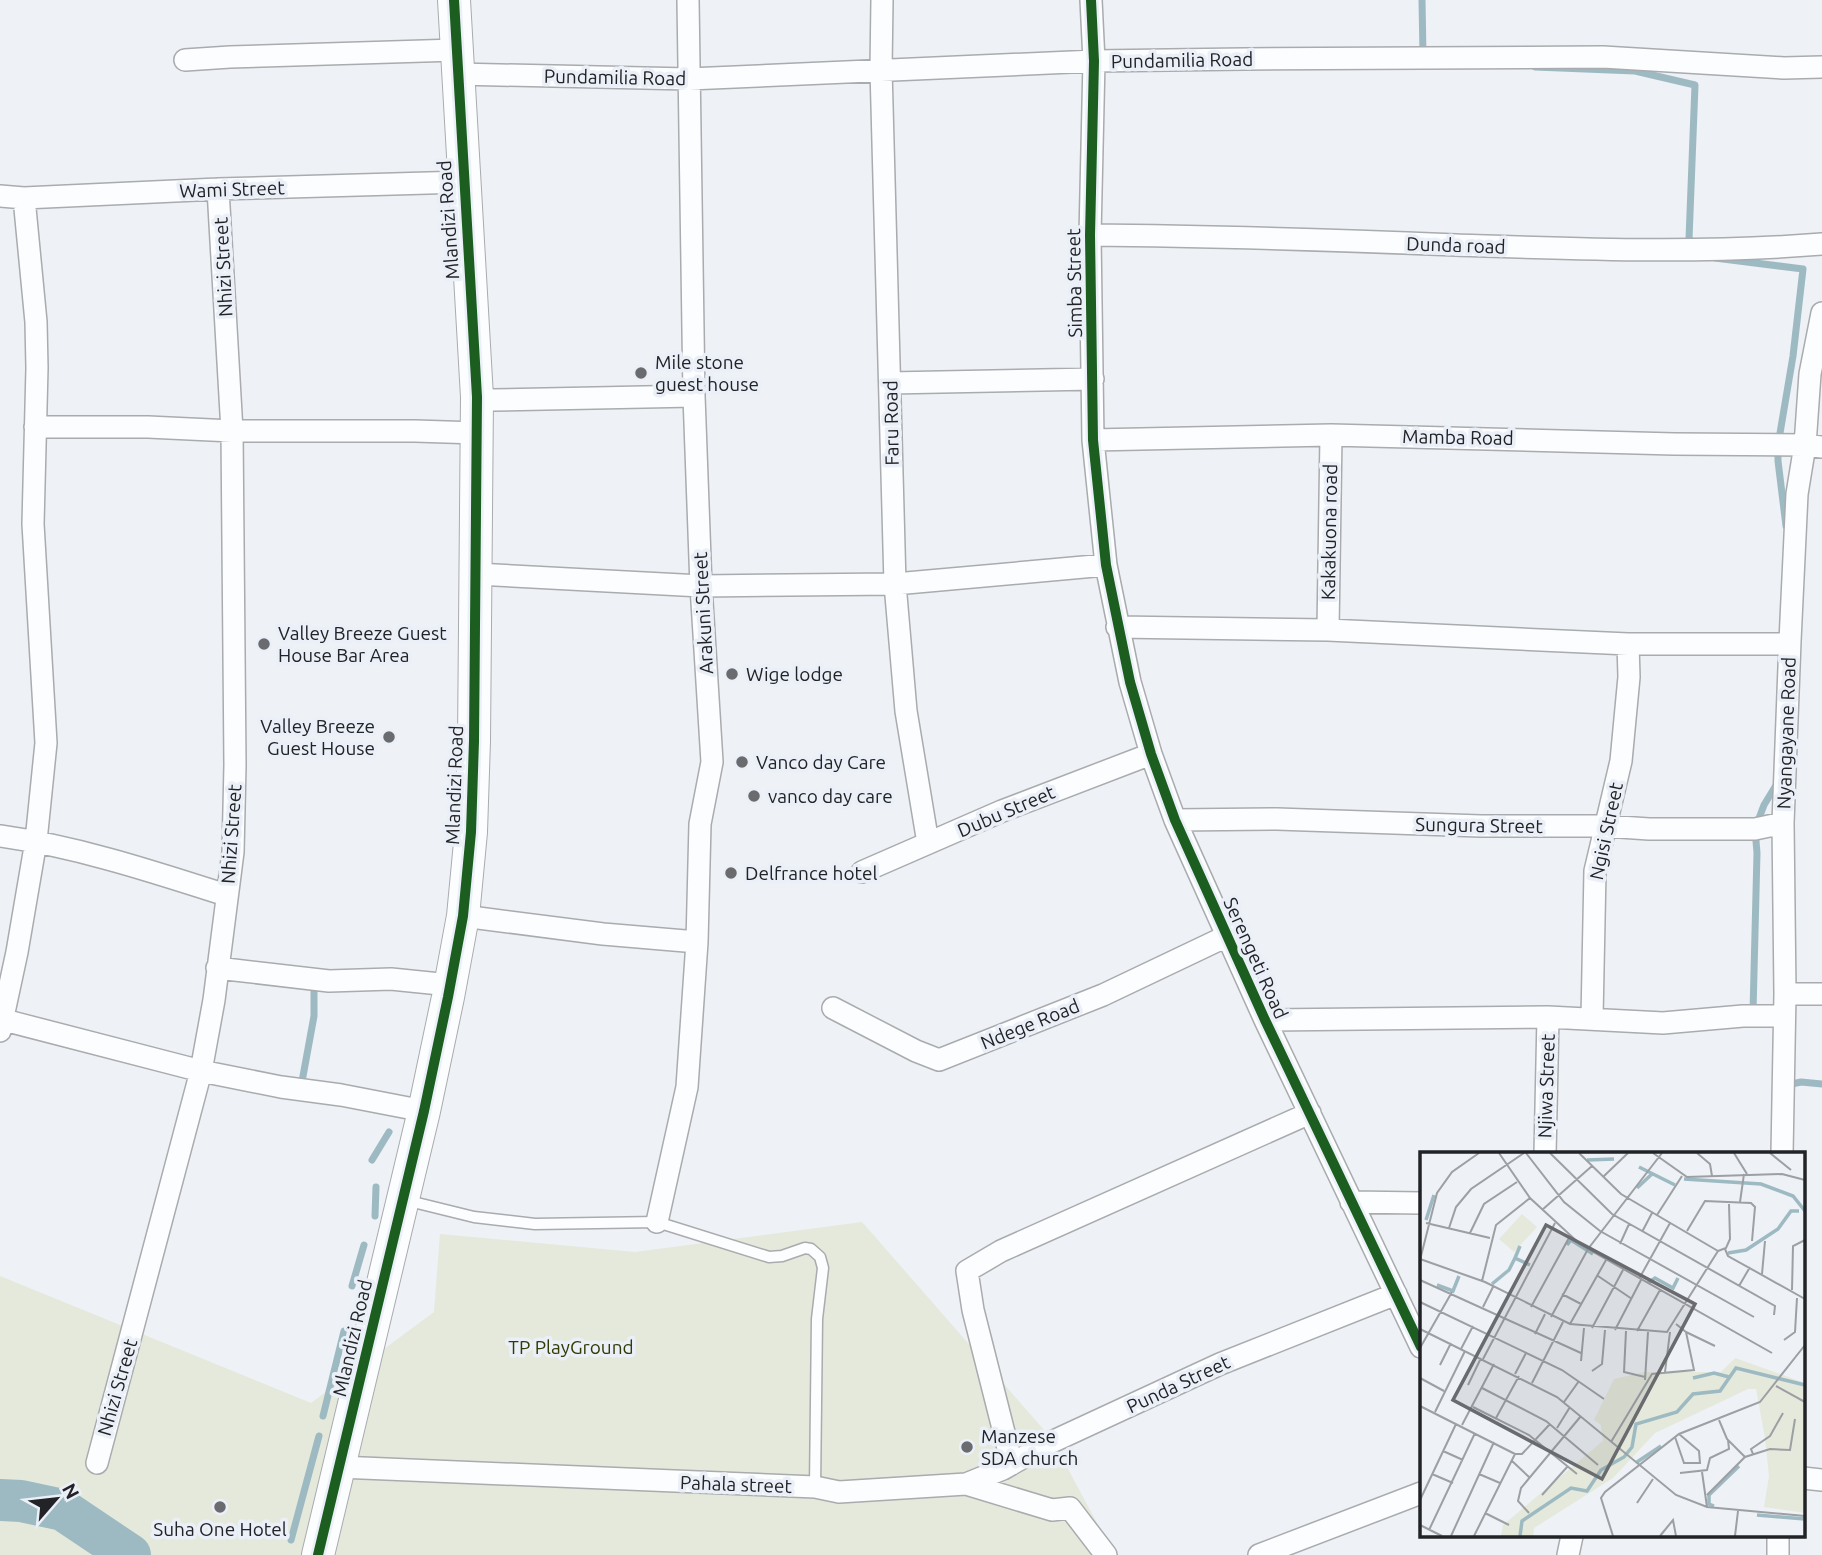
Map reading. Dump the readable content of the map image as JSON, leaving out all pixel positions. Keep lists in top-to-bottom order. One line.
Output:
{"streets":{"street":["Pundamilia Road","Wami Street","Mlandizi Road","Dunda road","Nhizi Street","Simba Street","Faru Road","Mamba Road","Kakakuona road","Arakuni Street","Nyangayane Road","Dubu Street","Sungura Street","Ngisi Street","Serengeti Road","Ndege Road","Njiwa Street","Punda Street","Pahala street"]},"crossings":[["Pundamilia Road","Mlandizi Road"],["Pundamilia Road","Simba Street"],["Pundamilia Road","Faru Road"],["Pundamilia Road","Arakuni Street"],["Wami Street","Mlandizi Road"],["Wami Street","Nhizi Street"],["Mlandizi Road","Pahala street"],["Dunda road","Simba Street"],["Simba Street","Mamba Road"],["Simba Street","Serengeti Road"],["Faru Road","Dubu Street"],["Mamba Road","Kakakuona road"],["Mamba Road","Nyangayane Road"],["Nyangayane Road","Sungura Street"],["Dubu Street","Serengeti Road"],["Sungura Street","Ngisi Street"],["Sungura Street","Serengeti Road"],["Serengeti Road","Ndege Road"],["Serengeti Road","Punda Street"],["Punda Street","Pahala street"]],"parks":["TP PlayGround"],"places":["Mile stone guest house","Valley Breeze Guest House Bar Area","Wige lodge","Valley Breeze Guest House","Vanco day Care","vanco day care","Delfrance hotel","Manzese SDA church","Suha One Hotel"],"north":"top right"}
